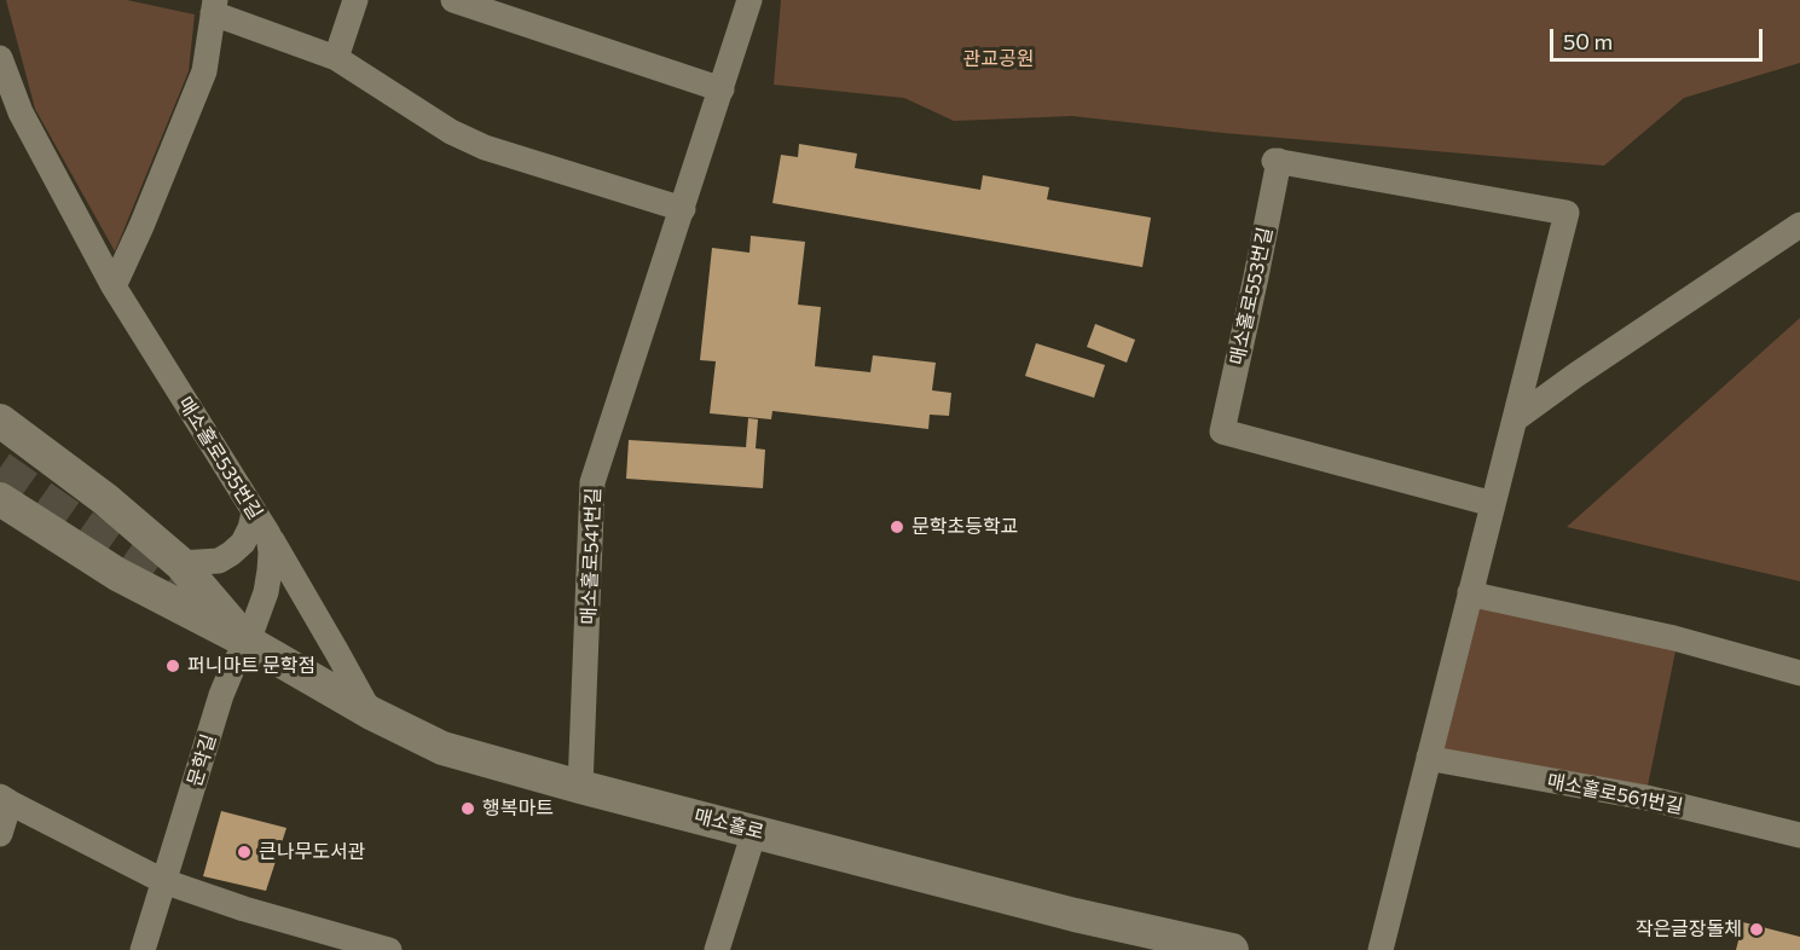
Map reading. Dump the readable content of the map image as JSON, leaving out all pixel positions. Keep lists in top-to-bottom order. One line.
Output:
{"streets":{"main road":["매소홀로"],"street":["매소홀로553번길","매소홀로535번길","매소홀로541번길","문학길","매소홀로561번길"]},"crossings":[["매소홀로535번길","문학길"],["매소홀로535번길","매소홀로"],["매소홀로541번길","매소홀로"],["문학길","매소홀로"]],"parks":["관교공원"],"places":["문학초등학교","퍼니마트 문학점","행복마트","큰나무도서관","작은글장돌체"],"scale_bar":"50 m"}
